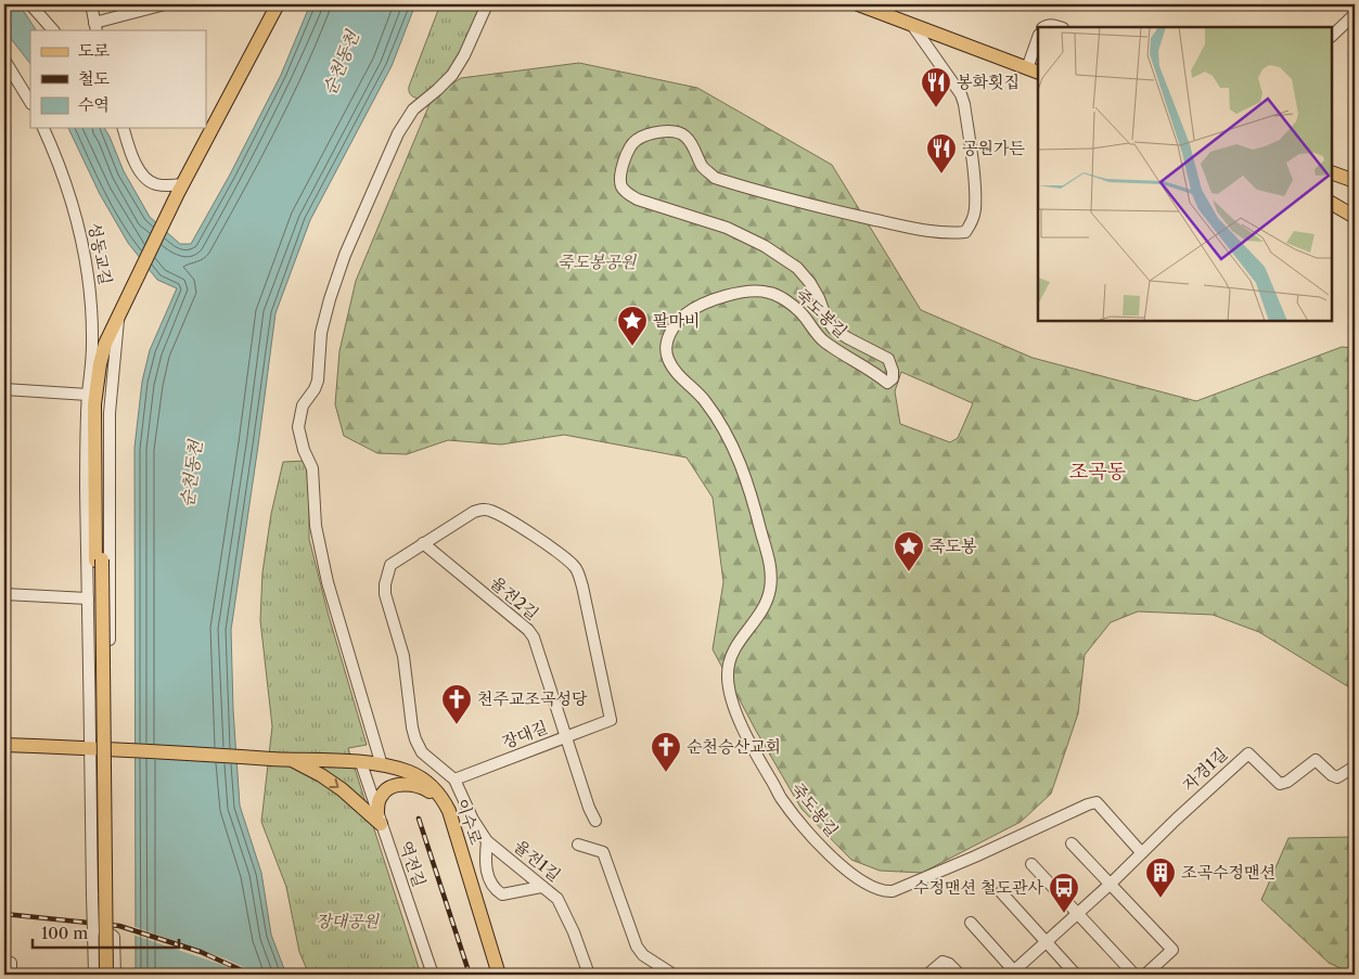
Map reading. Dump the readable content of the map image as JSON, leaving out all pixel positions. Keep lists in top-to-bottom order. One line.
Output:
{"streets":{"main road":["이수로"],"street":["성동교길","죽도봉길","율전2길","장대길","자경1길","율전1길","역전길"]},"crossings":[["죽도봉길","자경1길"],["율전2길","장대길"],["장대길","율전1길"],["이수로","역전길"]],"districts":["조곡동"],"water":["순천동천"],"parks":["죽도봉공원","장대공원"],"places":{"restaurant":["봉화횟집","공원가든"],"place":["팔마비","죽도봉"],"church":["천주교조곡성당","순천승산교회"],"building":["조곡수정맨션"],"bus stop":["수정맨션 철도관사"]},"legend":["도로","철도","수역"],"scale_bar":"100 m"}
